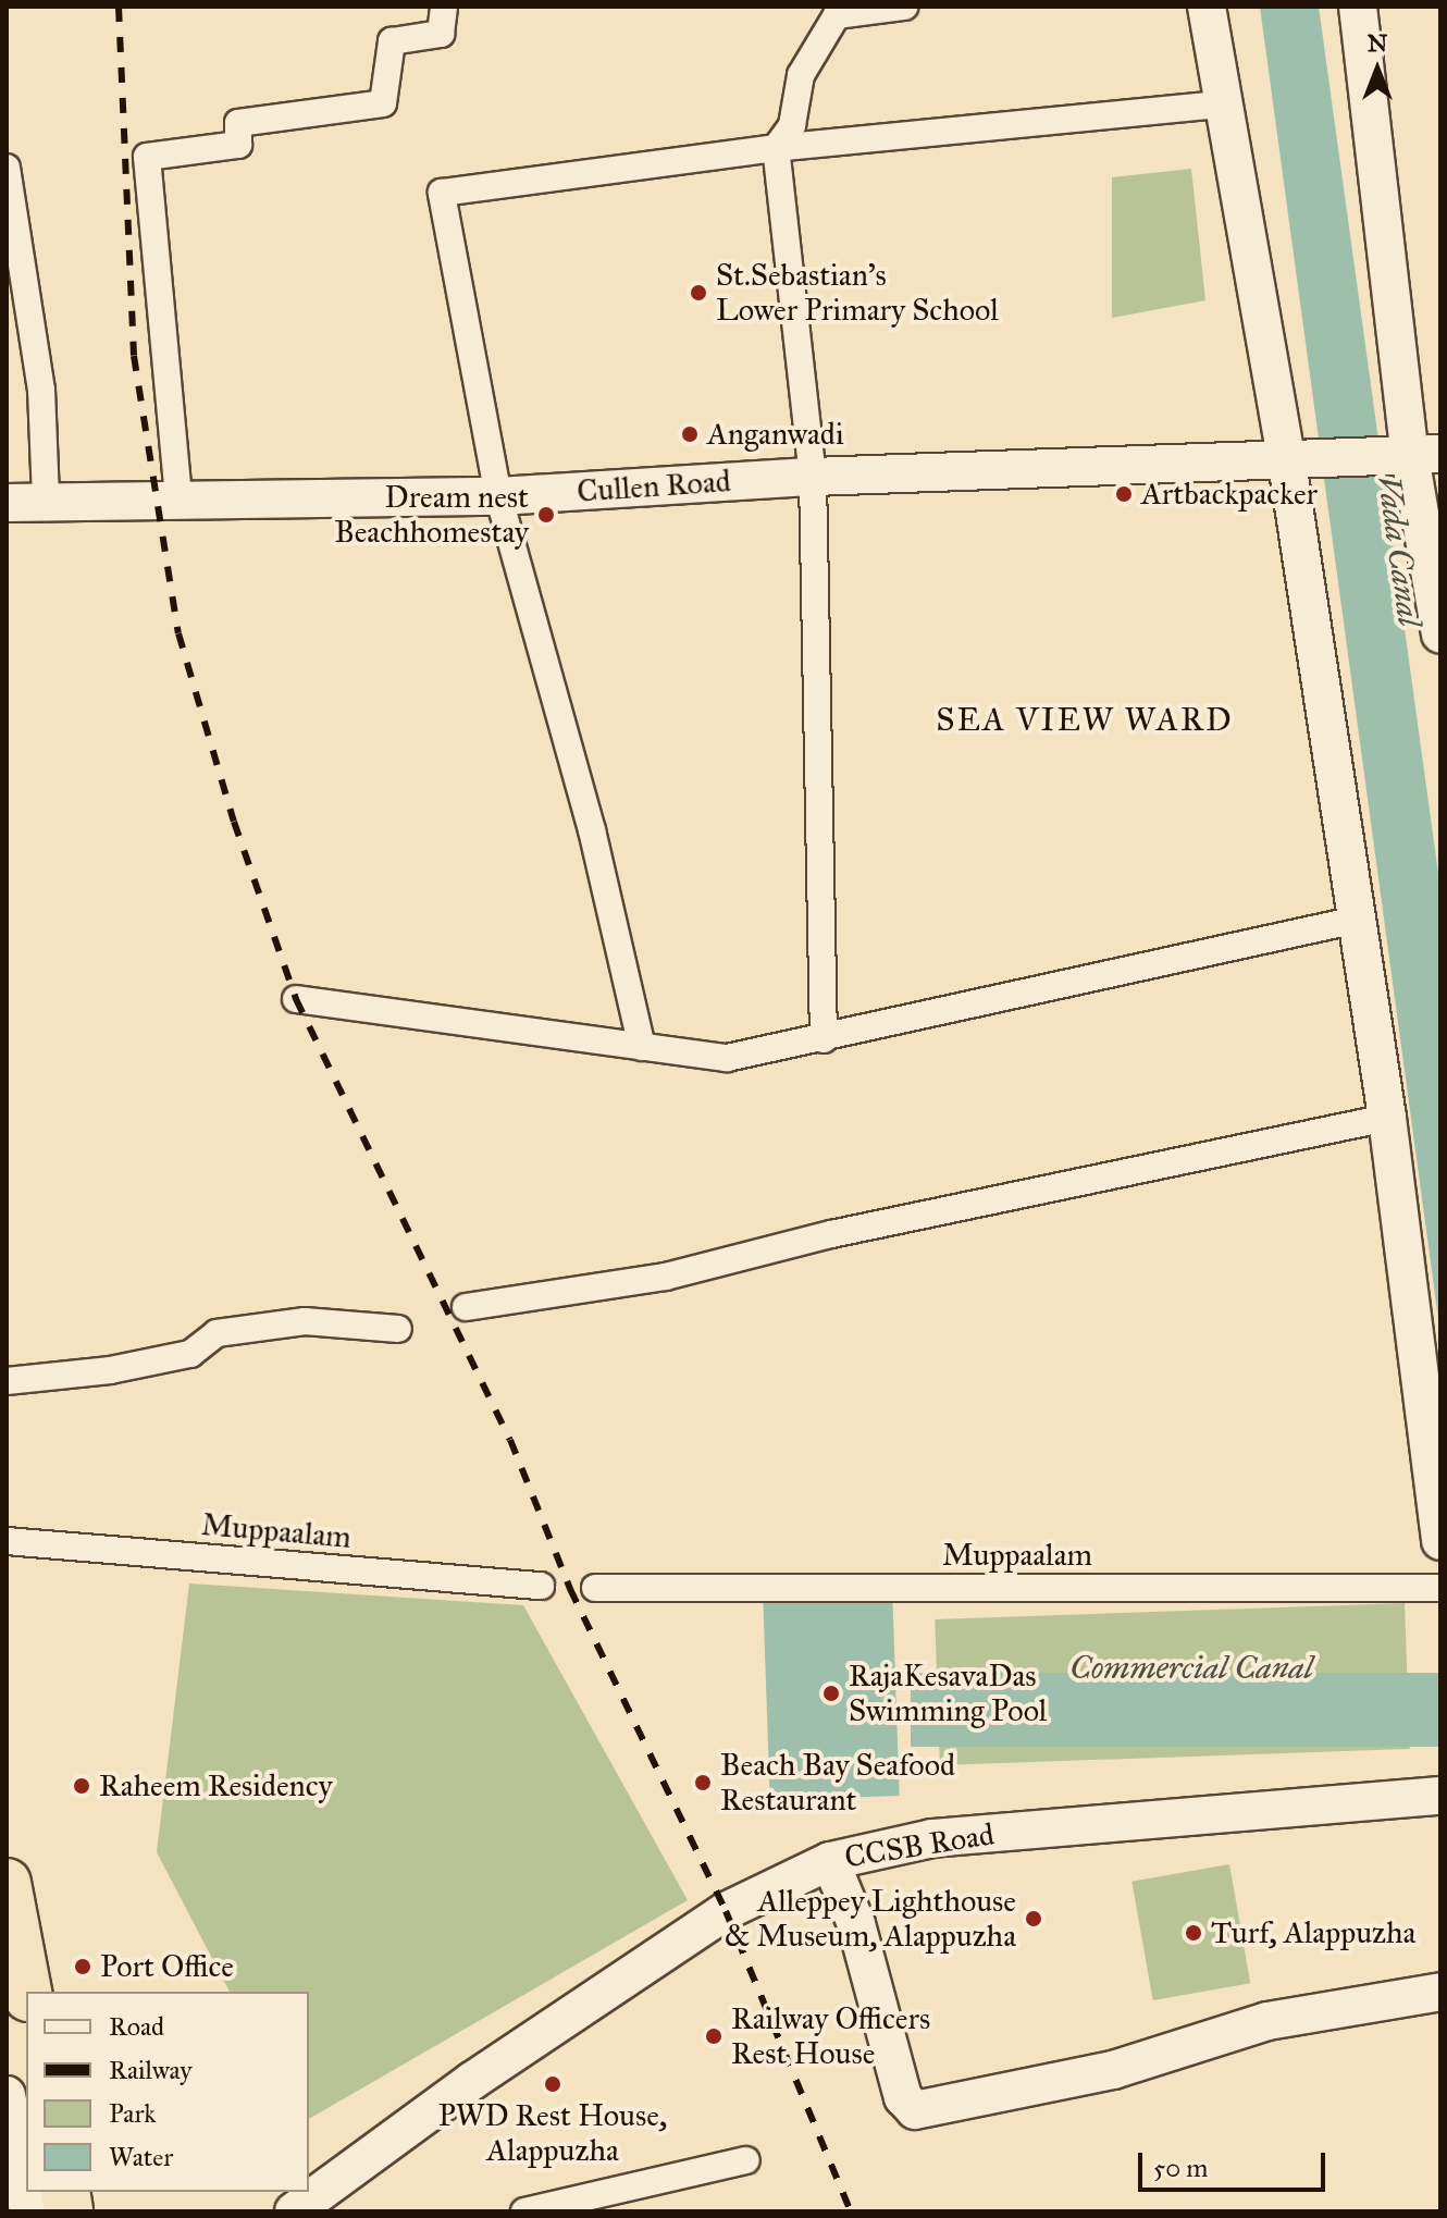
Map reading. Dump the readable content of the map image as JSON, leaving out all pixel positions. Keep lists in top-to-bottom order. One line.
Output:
{"streets":{"main road":["Cullen Road","CCSB Road"],"street":["Muppaalam"]},"districts":["SEA VIEW WARD"],"water":["Vada Canal","Commercial Canal"],"places":["St.Sebastian's Lower Primary School","Anganwadi","Artbackpacker","Dream nest Beachhomestay","RajaKesavaDas Swimming Pool","Beach Bay Seafood Restaurant","Raheem Residency","Alleppey Lighthouse & Museum, Alappuzha","Turf, Alappuzha","Port Office","Railway Officers Rest House","PWD Rest House, Alappuzha"],"legend":["Road","Railway","Park","Water"],"scale_bar":"50 m","north":"top"}
